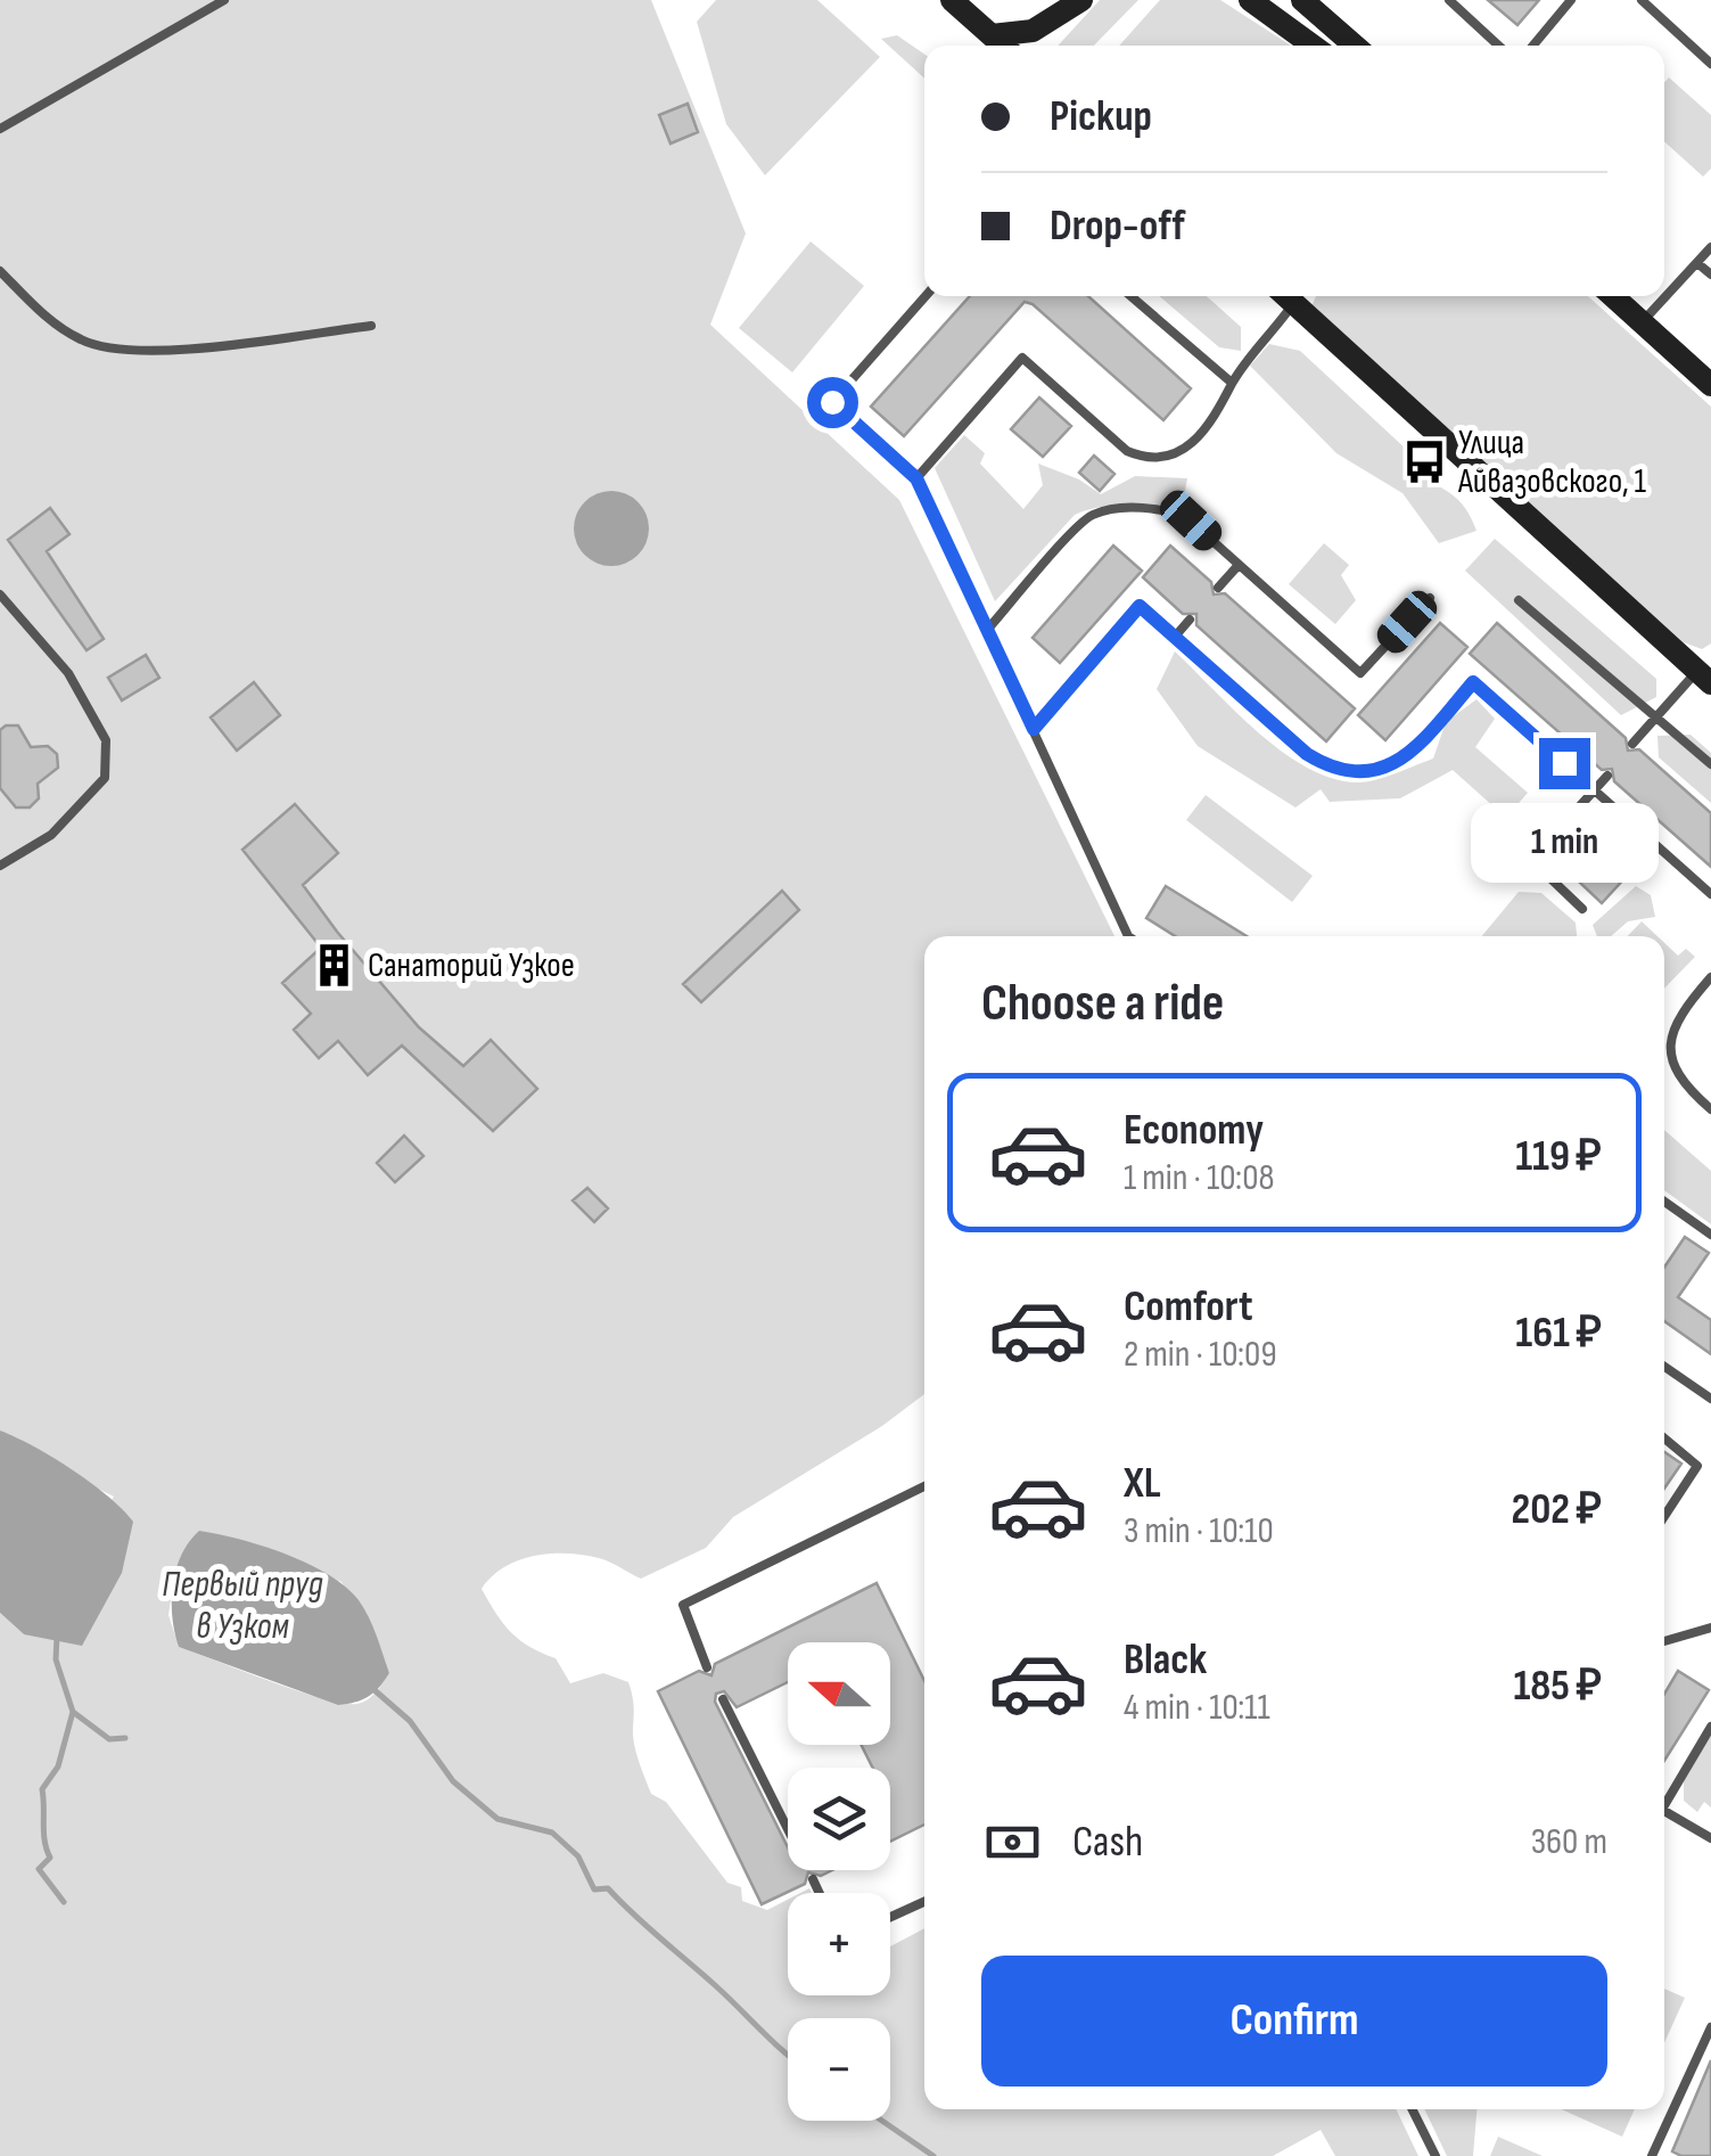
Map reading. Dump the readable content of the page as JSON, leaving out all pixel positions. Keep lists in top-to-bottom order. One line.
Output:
{"water":["Первый пруд в Узком"],"places":{"bus stop":["Улица Айвазовского, 1"],"building":["Санаторий Узкое"]},"north":"left","page":{"banner":["Pickup","Drop-off"],"bubble":"1 min","heading":"Choose a ride","list":[{"name":"Economy","note":"1 min · 10:08","value":"119 ₽"},{"name":"Comfort","note":"2 min · 10:09","value":"161 ₽"},{"name":"XL","note":"3 min · 10:10","value":"202 ₽"},{"name":"Black","note":"4 min · 10:11","value":"185 ₽"}],"map_buttons":["+","−"],"pay":["Cash","360 m"],"buttons":"Confirm"}}
